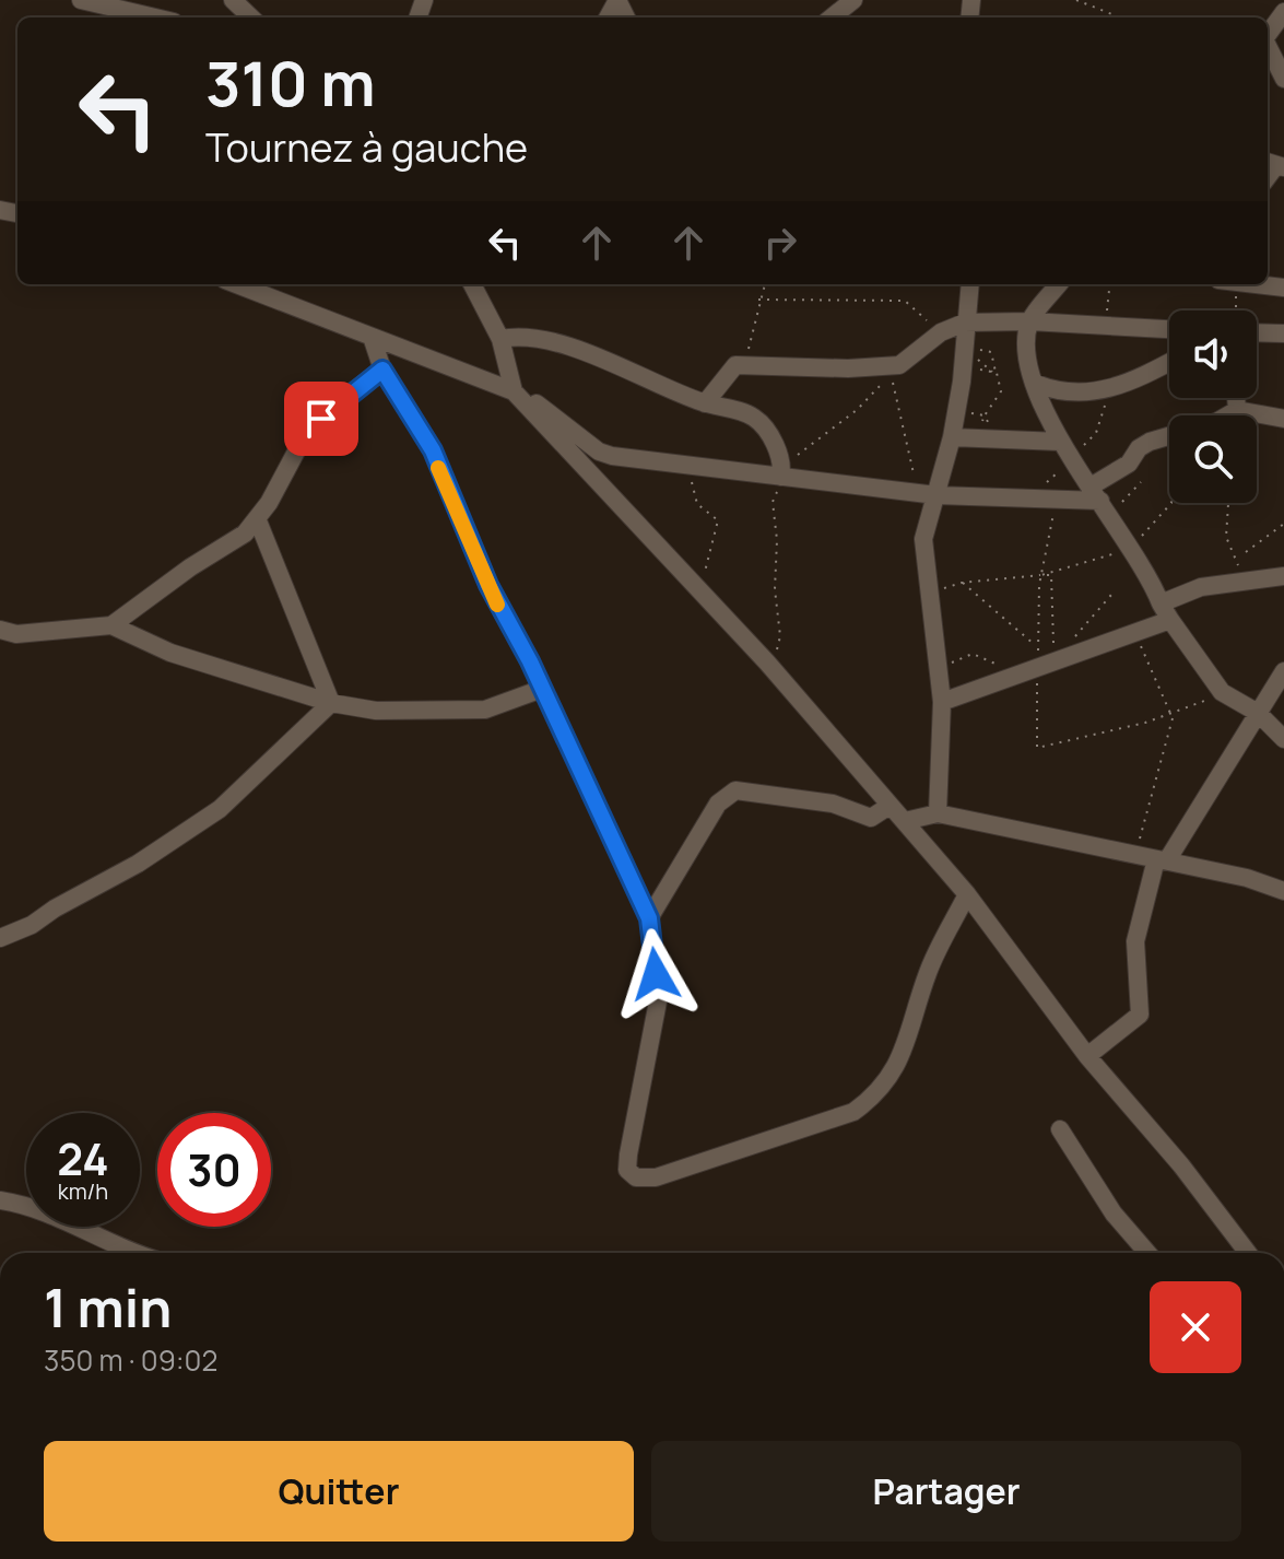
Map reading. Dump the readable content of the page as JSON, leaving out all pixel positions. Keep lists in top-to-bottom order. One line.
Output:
{"page":{"turn":["310 m","Tournez à gauche"],"speed":"24 km/h","limit":"30","heading":["1 min","350 m · 09:02"],"buttons":["Quitter","Partager"]}}
